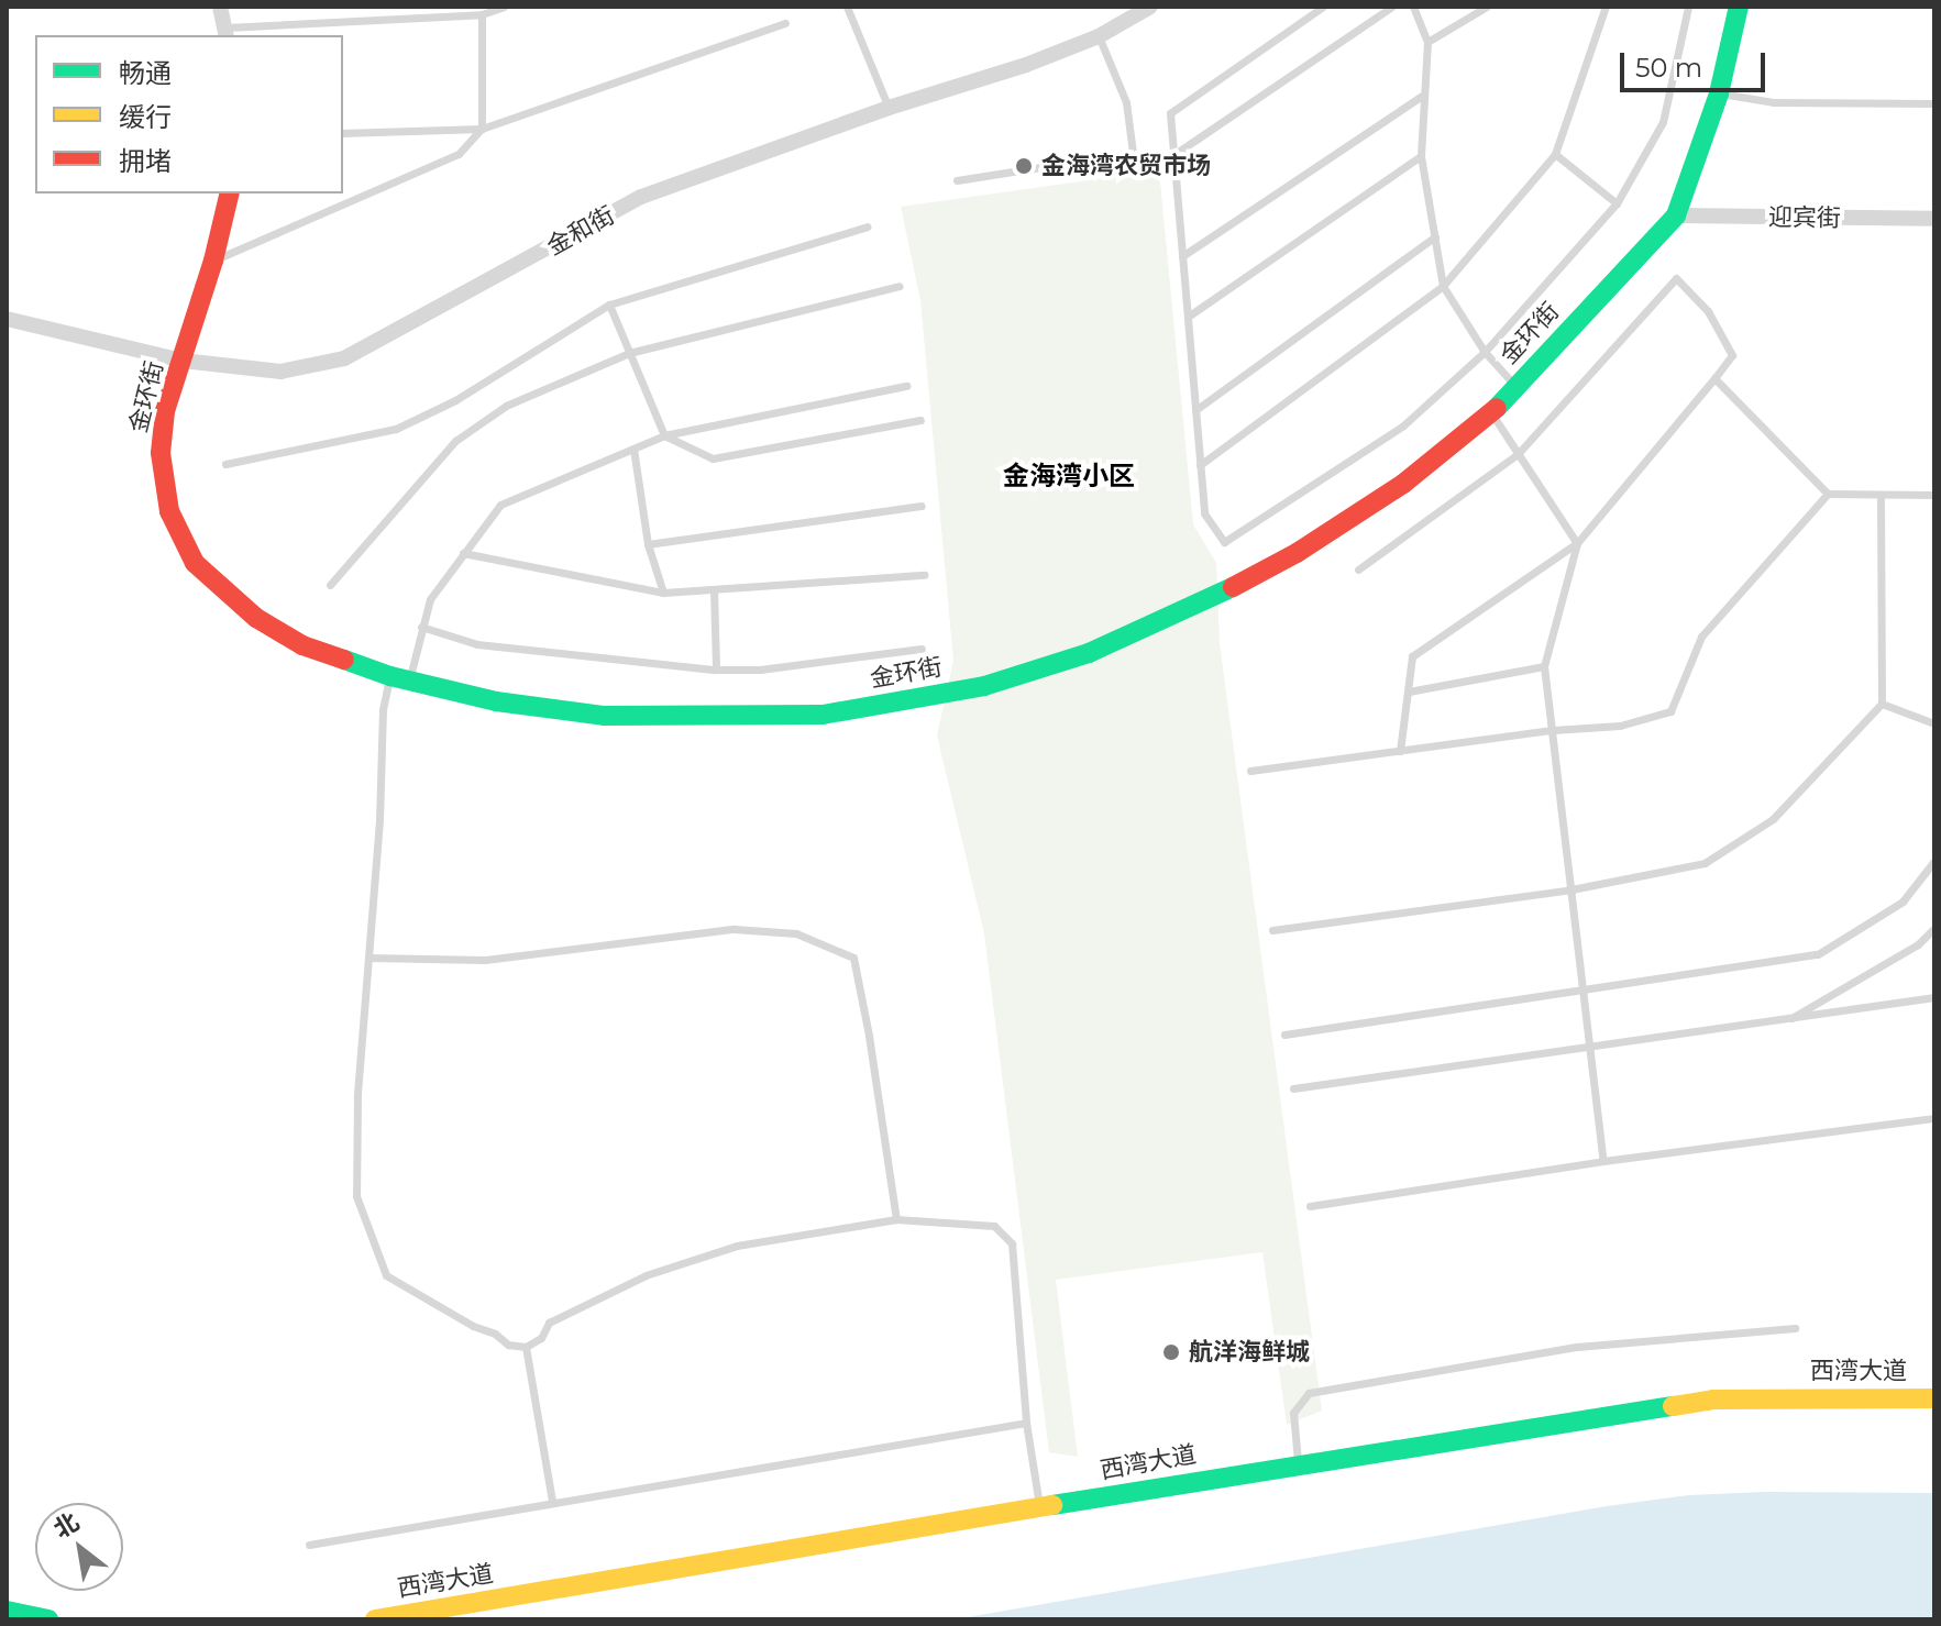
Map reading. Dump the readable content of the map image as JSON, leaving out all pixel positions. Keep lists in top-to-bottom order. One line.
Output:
{"streets":{"street":["迎宾街","金和街","金环街","西湾大道"]},"crossings":[["迎宾街","金环街"],["金和街","金环街"]],"districts":["金海湾小区"],"places":["金海湾农贸市场","航洋海鲜城"],"legend":["畅通","缓行","拥堵"],"scale_bar":"50 m","north":"top left"}
